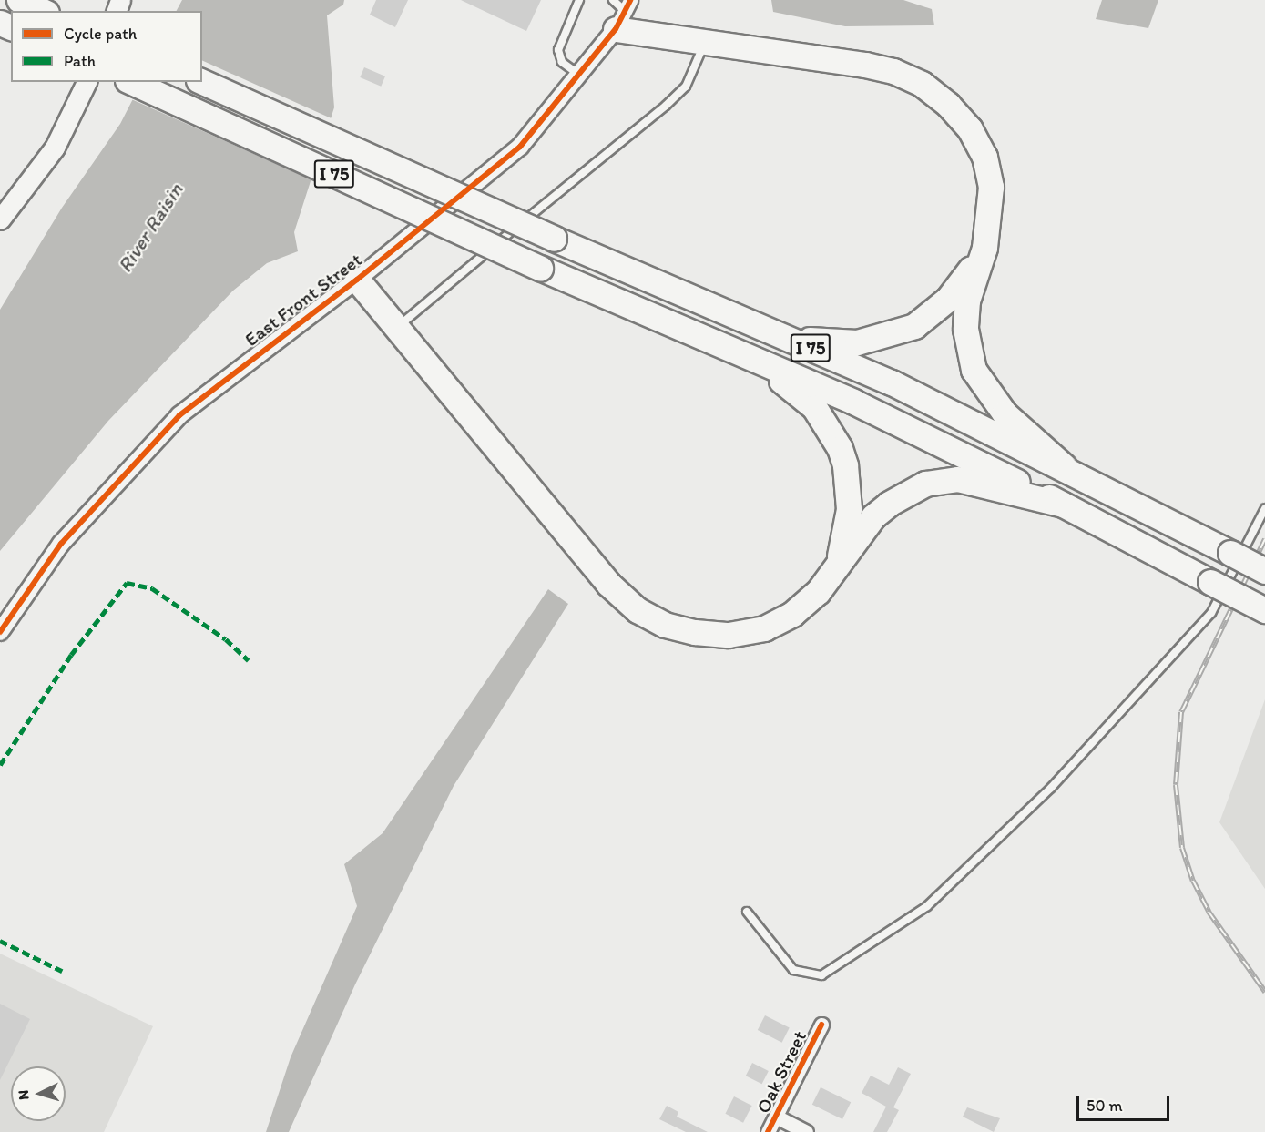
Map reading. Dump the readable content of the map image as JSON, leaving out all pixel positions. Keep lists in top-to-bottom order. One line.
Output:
{"streets":{"highway":["I 75"],"street":["East Front Street","Oak Street"]},"water":["River Raisin"],"legend":["Cycle path","Path"],"scale_bar":"50 m","north":"left"}
